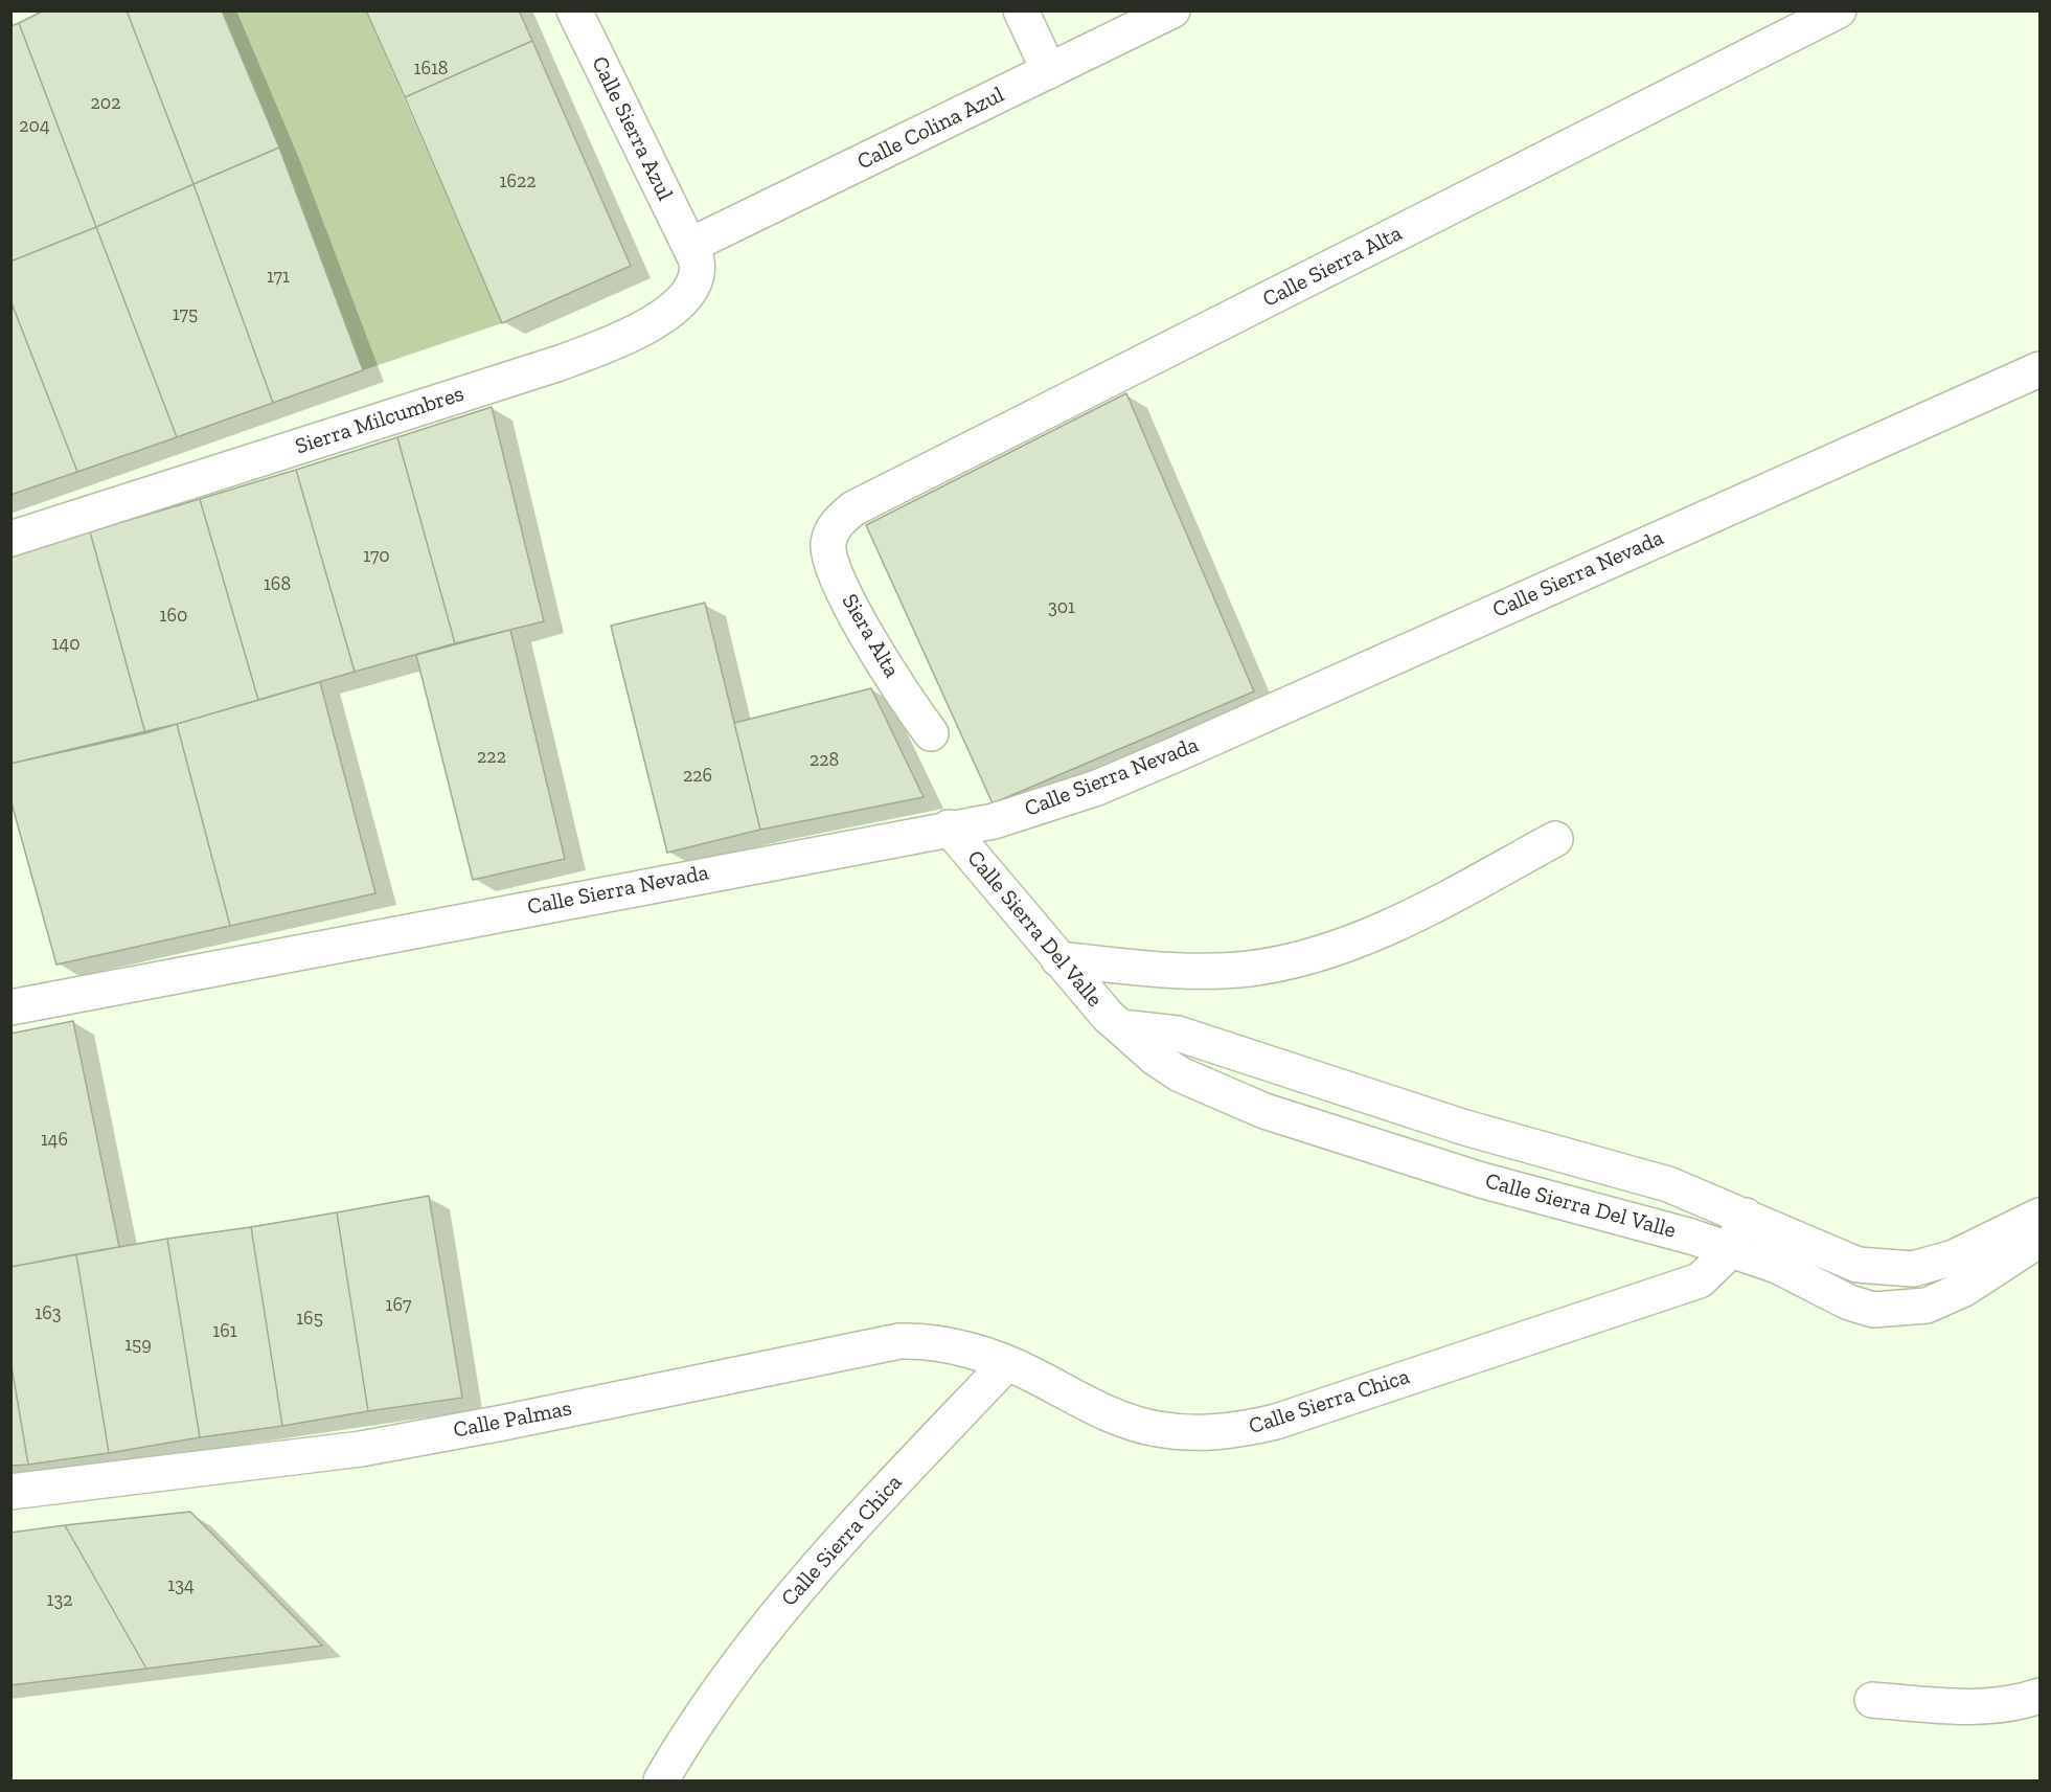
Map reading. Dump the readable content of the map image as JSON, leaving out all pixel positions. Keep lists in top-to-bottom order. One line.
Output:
{"streets":{"street":["Calle Sierra Azul","Calle Colina Azul","Calle Sierra Alta","Sierra Milcumbres","Calle Sierra Nevada","Siera Alta","Calle Sierra Del Valle","Calle Sierra Chica","Calle Palmas"]},"crossings":[["Calle Sierra Azul","Calle Colina Azul"],["Calle Sierra Azul","Sierra Milcumbres"],["Calle Colina Azul","Sierra Milcumbres"],["Calle Sierra Alta","Siera Alta"],["Calle Sierra Nevada","Calle Sierra Del Valle"],["Calle Sierra Del Valle","Calle Sierra Chica"],["Calle Sierra Chica","Calle Palmas"]],"house_numbers":["1618","202","204","1622","171","175","170","168","301","160","140","222","228","226","146","167","163","165","161","159","134","132"]}
